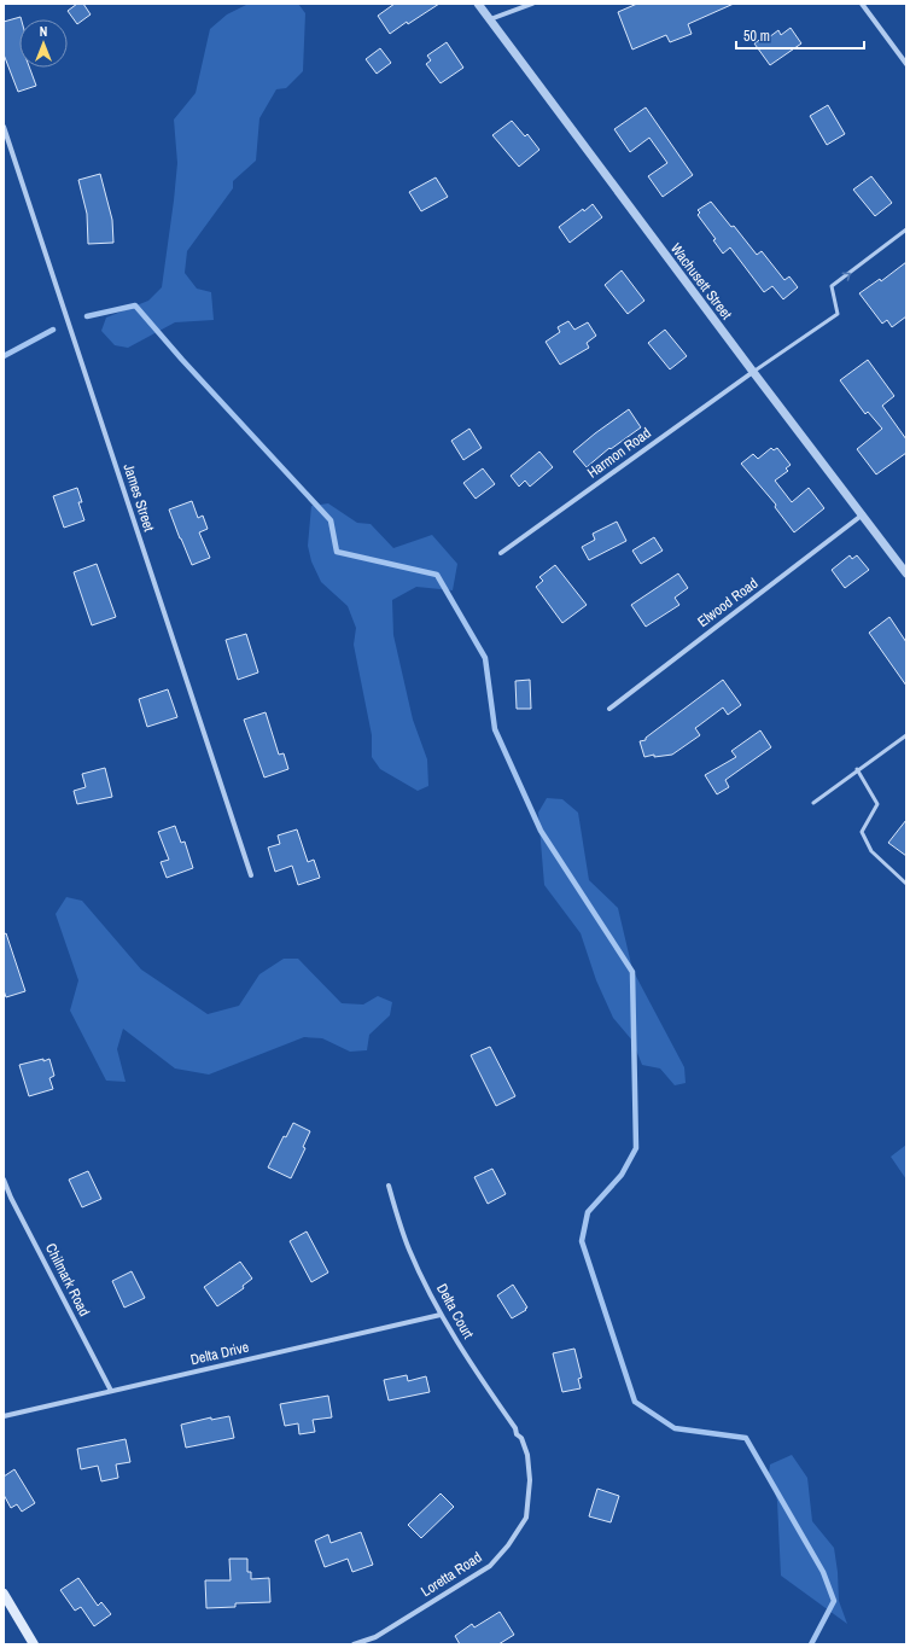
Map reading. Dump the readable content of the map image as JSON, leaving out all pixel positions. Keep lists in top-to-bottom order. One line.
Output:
{"streets":{"street":["Wachusett Street","Harmon Road","James Street","Elwood Road","Chilmark Road","Delta Court","Delta Drive","Loretta Road"]},"crossings":[["Wachusett Street","Harmon Road"],["Wachusett Street","Elwood Road"],["Chilmark Road","Delta Drive"],["Delta Court","Delta Drive"],["Delta Court","Loretta Road"]],"scale_bar":"50 m","north":"top"}
